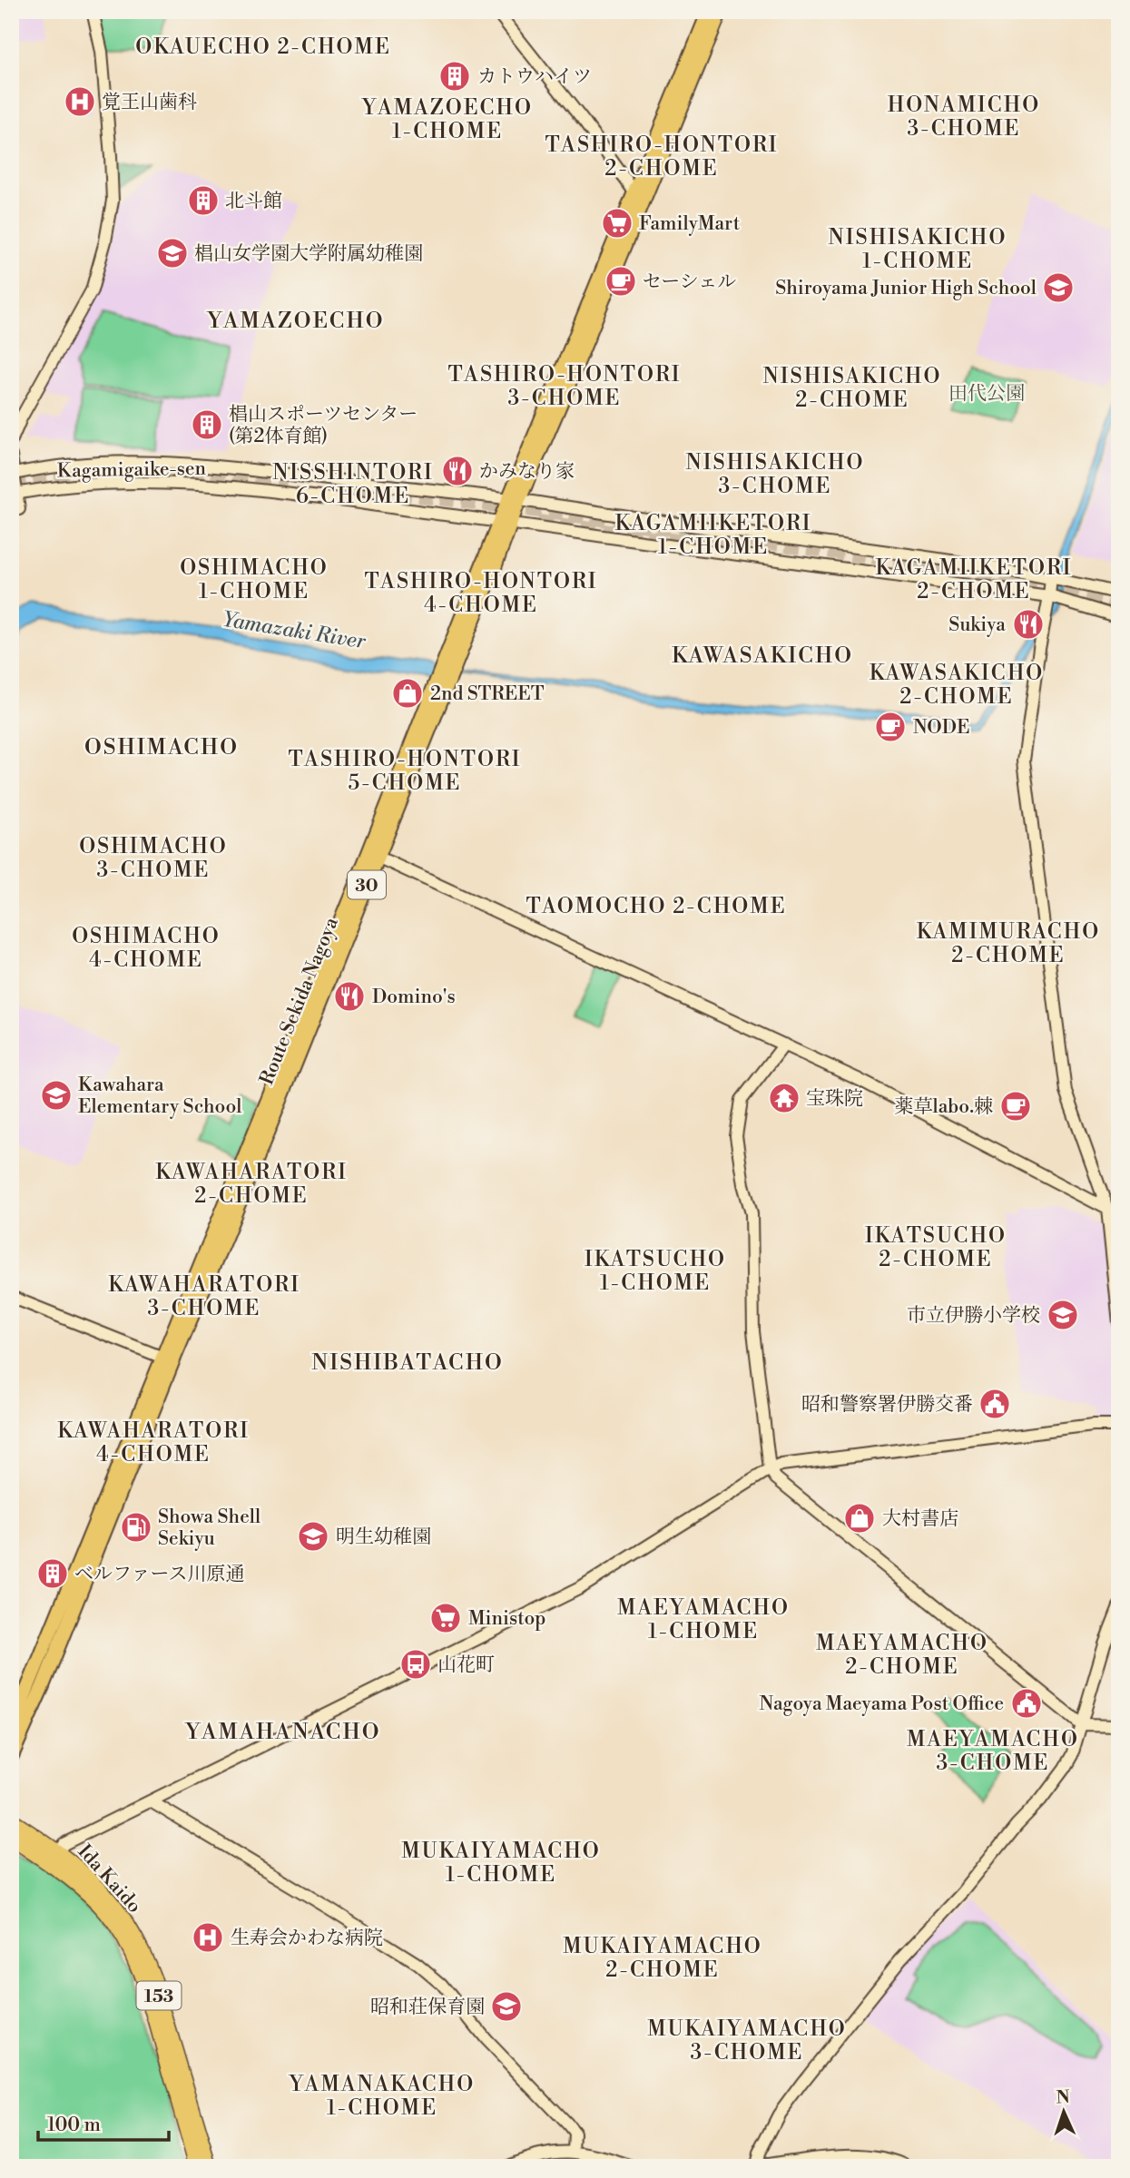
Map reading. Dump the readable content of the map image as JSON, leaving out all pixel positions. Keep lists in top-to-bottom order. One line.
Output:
{"streets":{"highway":["Ida Kaido","153"],"main road":["30","Route Sekida Nagoya"],"street":["Kagamigaike-sen"]},"crossings":[["Kagamigaike-sen","Route Sekida Nagoya"]],"districts":["OKAUECHO 2-CHOME","HONAMICHO 3-CHOME","YAMAZOECHO 1-CHOME","TASHIRO-HONTORI 2-CHOME","NISHISAKICHO 1-CHOME","YAMAZOECHO","TASHIRO-HONTORI 3-CHOME","NISHISAKICHO 2-CHOME","NISHISAKICHO 3-CHOME","NISSHINTORI 6-CHOME","KAGAMIIKETORI 1-CHOME","OSHIMACHO 1-CHOME","KAGAMIIKETORI 2-CHOME","TASHIRO-HONTORI 4-CHOME","KAWASAKICHO","KAWASAKICHO 2-CHOME","OSHIMACHO","TASHIRO-HONTORI 5-CHOME","OSHIMACHO 3-CHOME","TAOMOCHO 2-CHOME","KAMIMURACHO 2-CHOME","OSHIMACHO 4-CHOME","KAWAHARATORI 2-CHOME","IKATSUCHO 2-CHOME","IKATSUCHO 1-CHOME","KAWAHARATORI 3-CHOME","NISHIBATACHO","KAWAHARATORI 4-CHOME","MAEYAMACHO 1-CHOME","MAEYAMACHO 2-CHOME","YAMAHANACHO","MAEYAMACHO 3-CHOME","MUKAIYAMACHO 1-CHOME","MUKAIYAMACHO 2-CHOME","MUKAIYAMACHO 3-CHOME","YAMANAKACHO 1-CHOME"],"water":["Yamazaki River"],"parks":["田代公園"],"places":{"building":["カトウハイツ","北斗館","椙山スポーツセンター (第2体育館)","ベルファース川原通"],"hospital":["覚王山歯科","生寿会かわな病院"],"supermarket":["FamilyMart","Ministop"],"school or university":["椙山女学園大学附属幼稚園","Shiroyama Junior High School","Kawahara Elementary School","市立伊勝小学校","明生幼稚園","昭和荘保育園"],"cafe":["セーシェル","NODE","薬草labo.棘"],"restaurant":["かみなり家","Sukiya","Domino's"],"shop":["2nd STREET","大村書店"],"temple":["宝珠院"],"public building":["昭和警察署伊勝交番","Nagoya Maeyama Post Office"],"fuel station":["Showa Shell Sekiyu"],"bus stop":["山花町"]},"scale_bar":"100 m","north":"top"}
